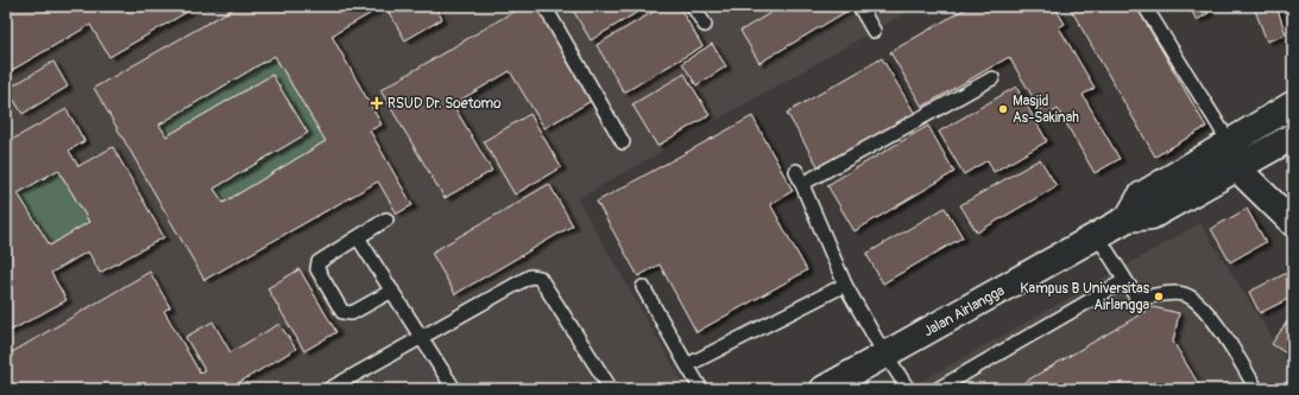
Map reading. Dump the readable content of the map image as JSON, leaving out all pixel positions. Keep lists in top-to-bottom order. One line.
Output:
{"streets":{"main road":["Jalan Airlangga"]},"places":{"health":["RSUD Dr. Soetomo"],"other":["Masjid As-Sakinah","Kampus B Universitas Airlangga"]}}
